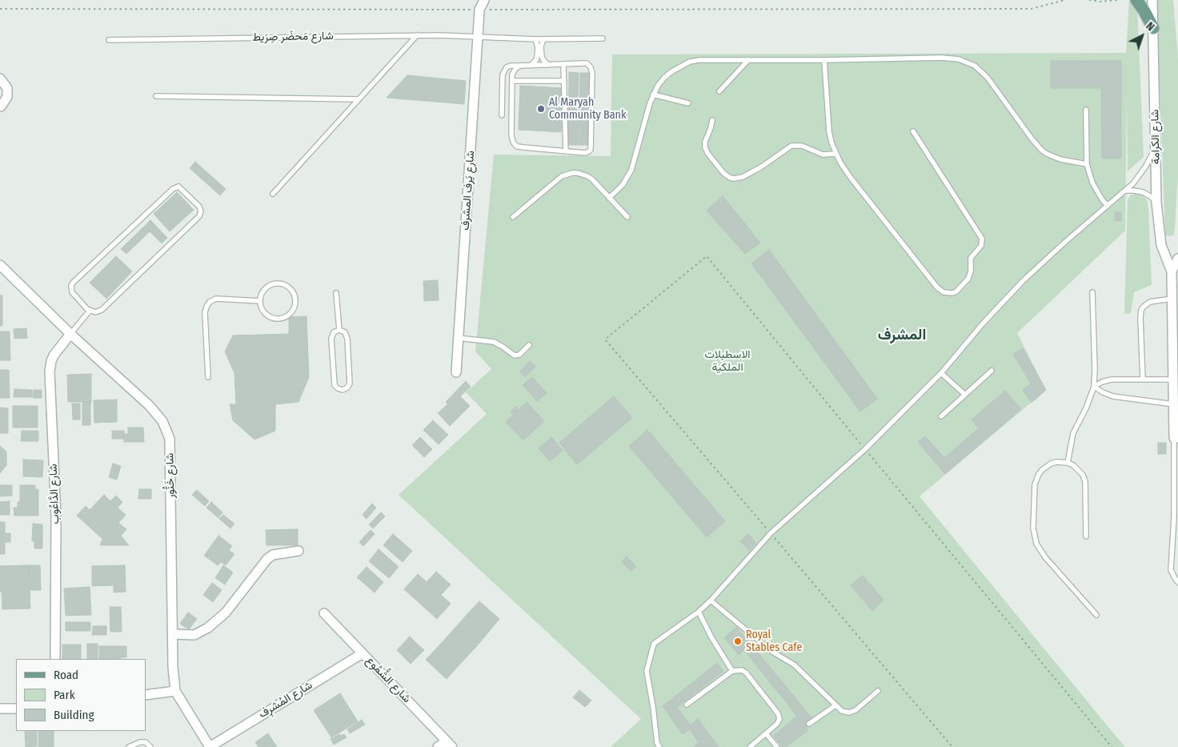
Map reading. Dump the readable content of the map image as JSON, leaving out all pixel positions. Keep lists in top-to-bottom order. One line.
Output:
{"streets":{"street":["شارع الكرامة","شارع يَرف المشرف","شارع خَنُّور","شارع الدَّاعُوب","شارع الشُّمُوع","شارع المُشرِف"],"lane":["شارع مَحضَر صِرَيط"]},"crossings":[["شارع مَحضَر صِرَيط","شارع يَرف المشرف"],["شارع خَنُّور","شارع الدَّاعُوب"],["شارع خَنُّور","شارع المُشرِف"],["شارع الشُّمُوع","شارع المُشرِف"]],"districts":["المشرف"],"parks":["الاسطبلات الملكية"],"places":["Al Maryah Community Bank","Royal Stables Cafe"],"legend":["Road","Park","Building"],"north":"top right"}
